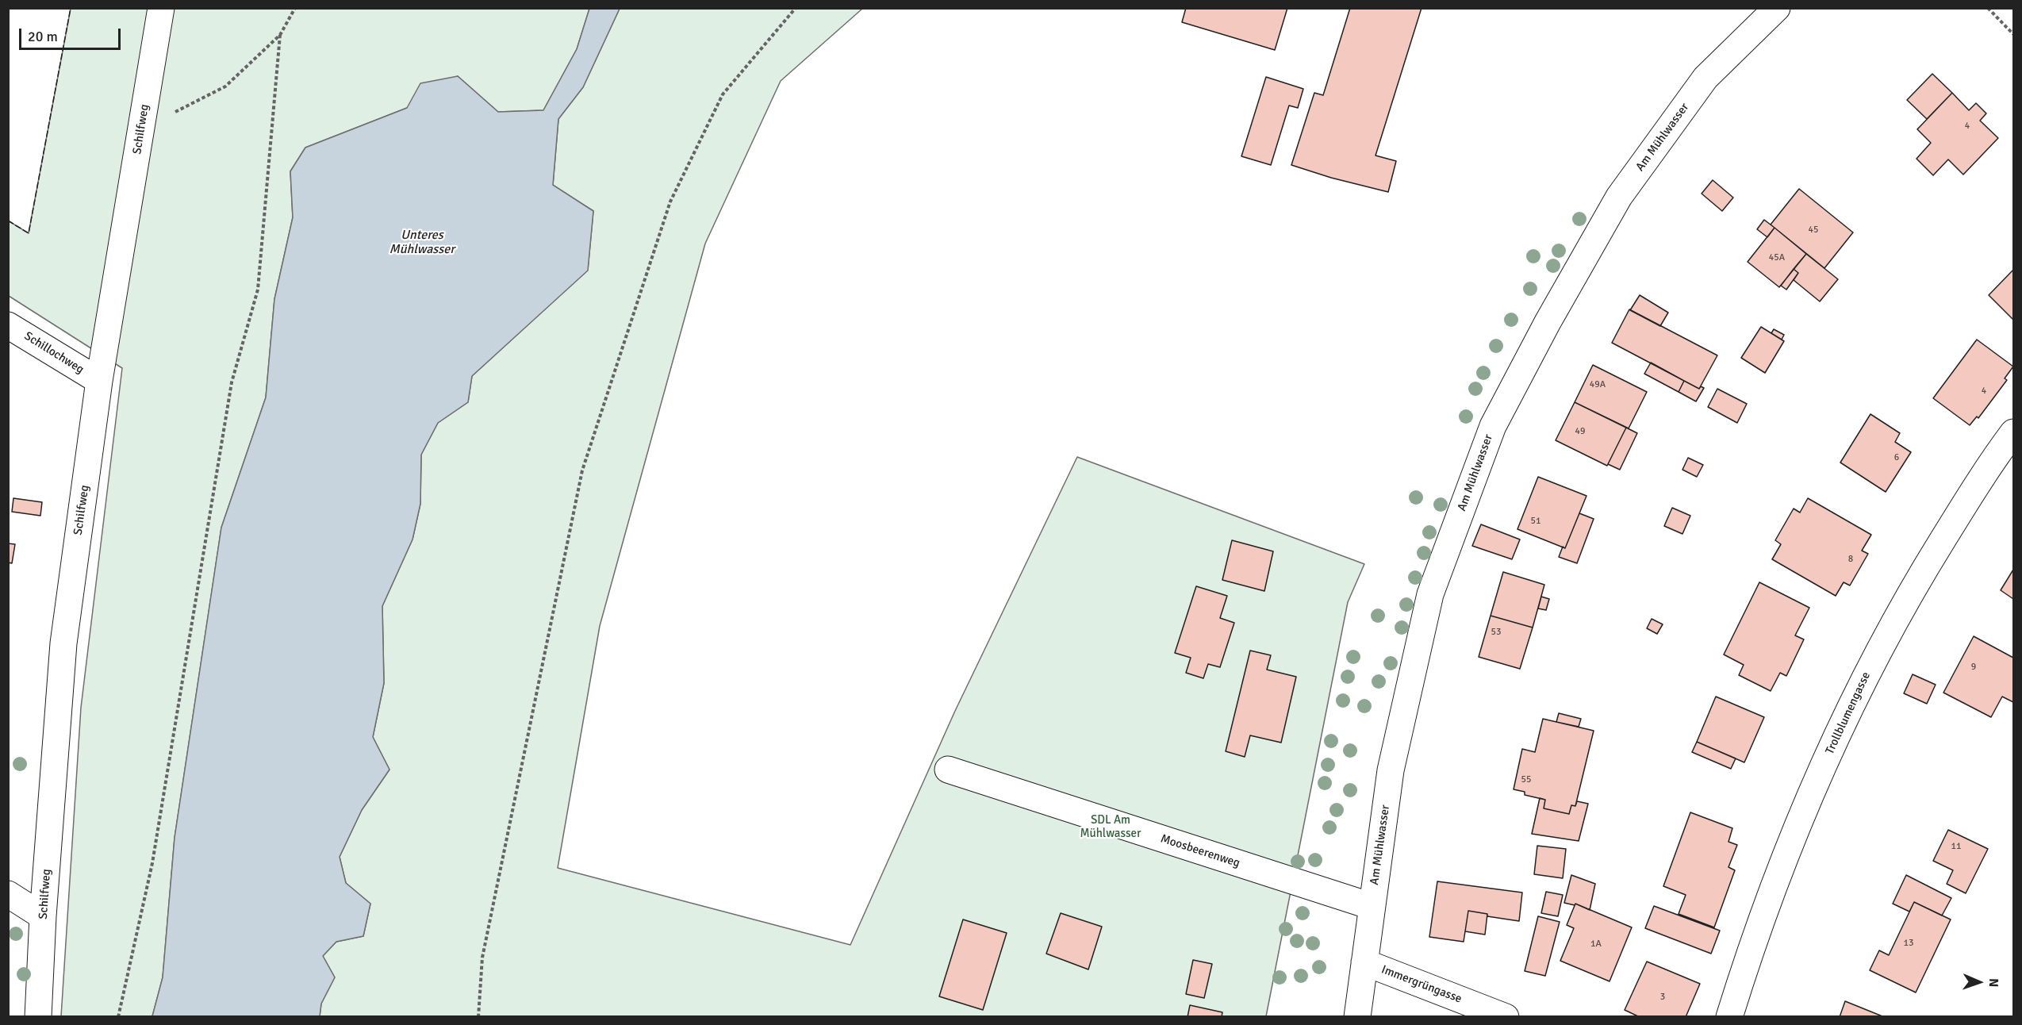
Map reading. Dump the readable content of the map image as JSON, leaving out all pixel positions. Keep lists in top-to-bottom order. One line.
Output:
{"streets":{"street":["Schilfweg","Am Mühlwasser","Schillochweg","Trollblumengasse","Moosbeerenweg","Immergrüngasse"]},"crossings":[["Schilfweg","Schillochweg"],["Am Mühlwasser","Moosbeerenweg"],["Am Mühlwasser","Immergrüngasse"]],"water":["Unteres Mühlwasser"],"parks":["SDL Am Mühlwasser"],"house_numbers":["4","45","45A","49A","4","49","6","51","8","53","9","55","11","13","1A","3"],"scale_bar":"20 m","north":"right"}
